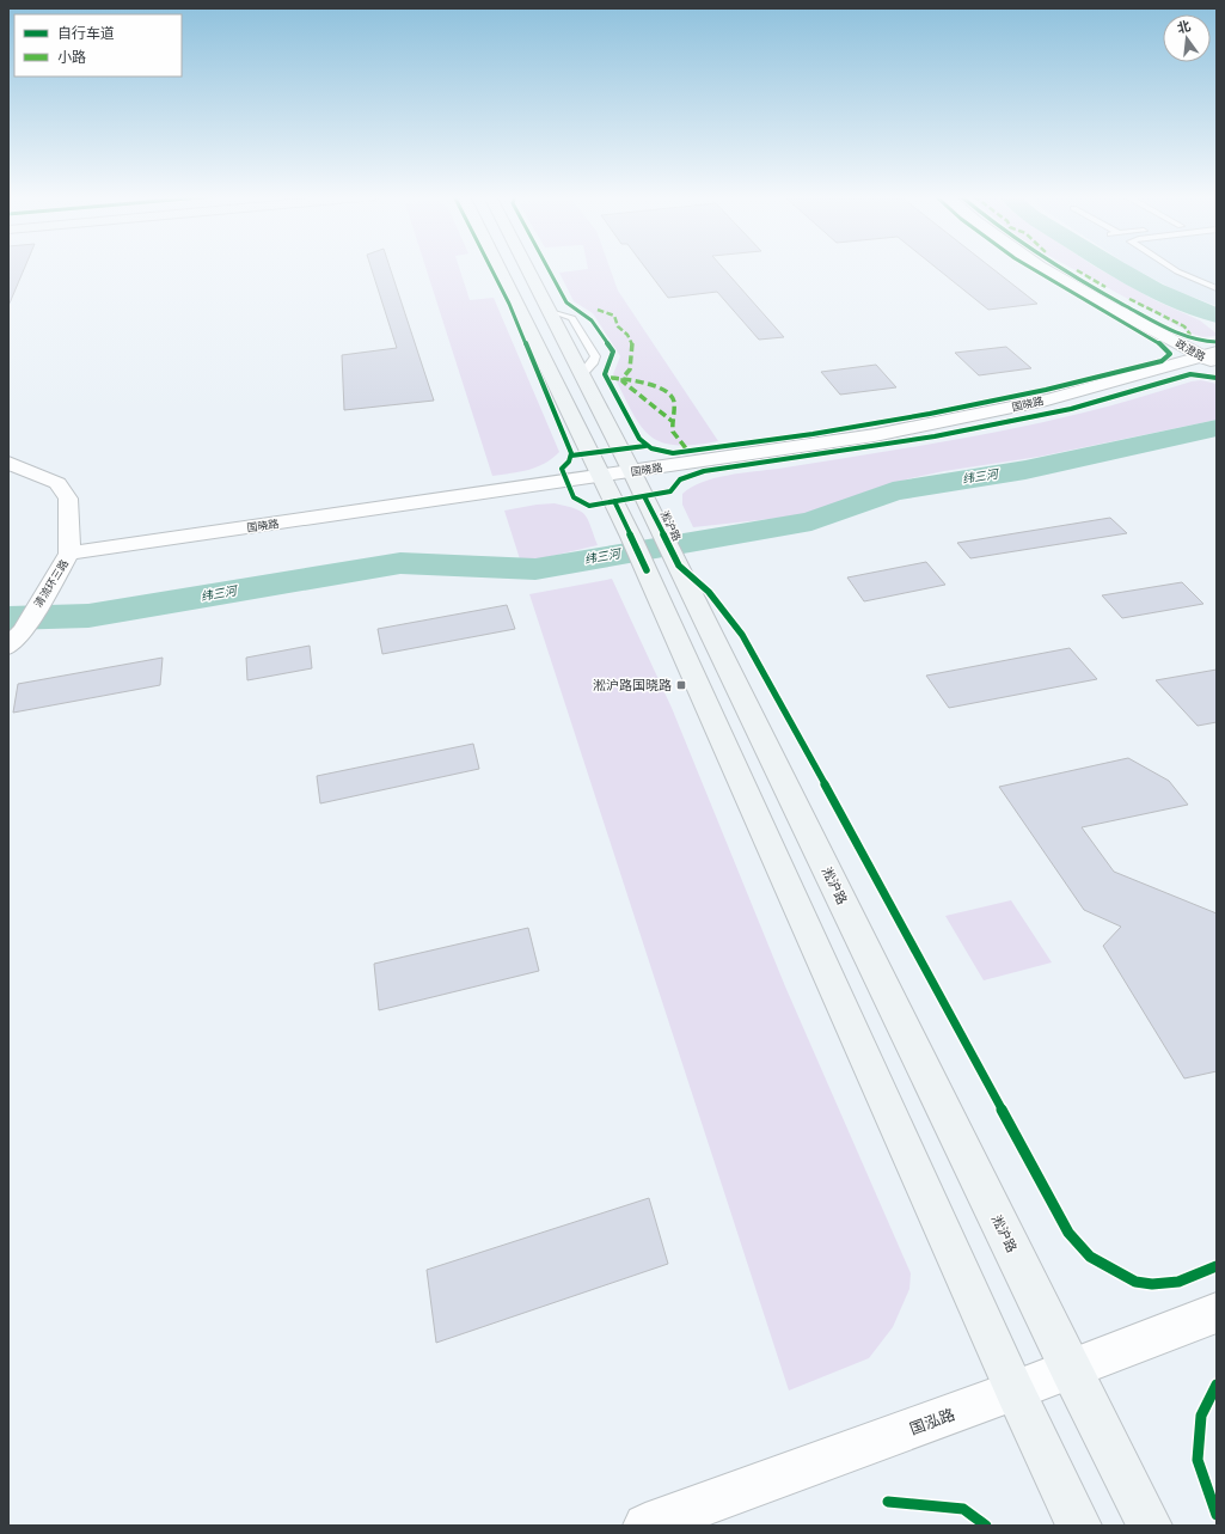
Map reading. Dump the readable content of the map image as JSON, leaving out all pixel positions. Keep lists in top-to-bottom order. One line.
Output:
{"streets":{"main road":["淞沪路"],"street":["政澄路","国晓路","清流环三路","国泓路"]},"crossings":[["政澄路","国晓路"],["国晓路","淞沪路"],["国晓路","清流环三路"],["淞沪路","国泓路"]],"water":["纬三河"],"places":{"transit":["淞沪路国晓路"]},"legend":["自行车道","小路"],"north":"top"}
